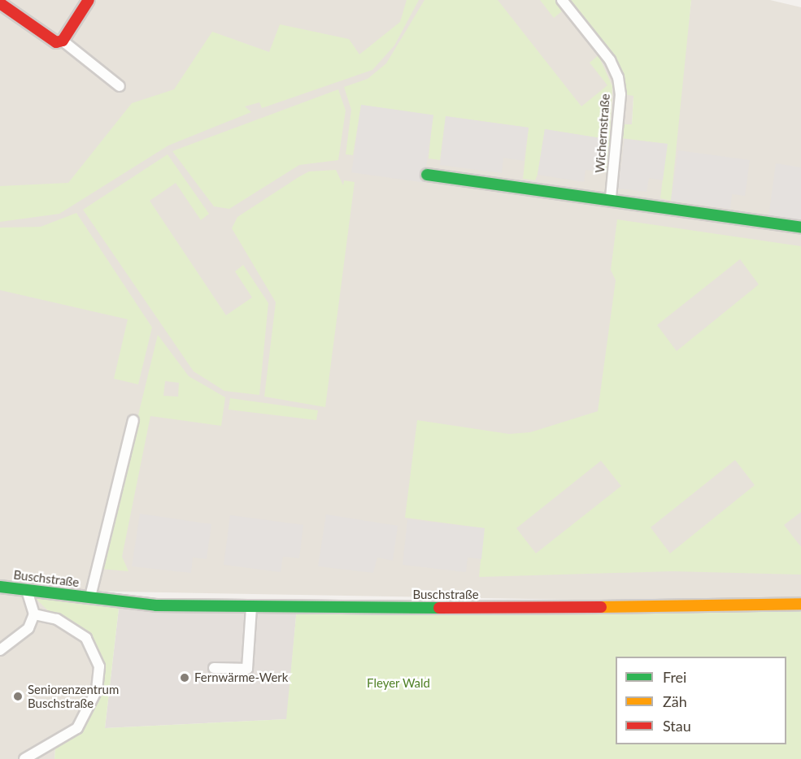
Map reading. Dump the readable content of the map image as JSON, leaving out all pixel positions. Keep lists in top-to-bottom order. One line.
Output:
{"streets":{"street":["Buschstraße"],"lane":["Wichernstraße"]},"parks":["Fleyer Wald"],"places":["Fernwärme-Werk","Seniorenzentrum Buschstraße"],"legend":["Frei","Zäh","Stau"]}
